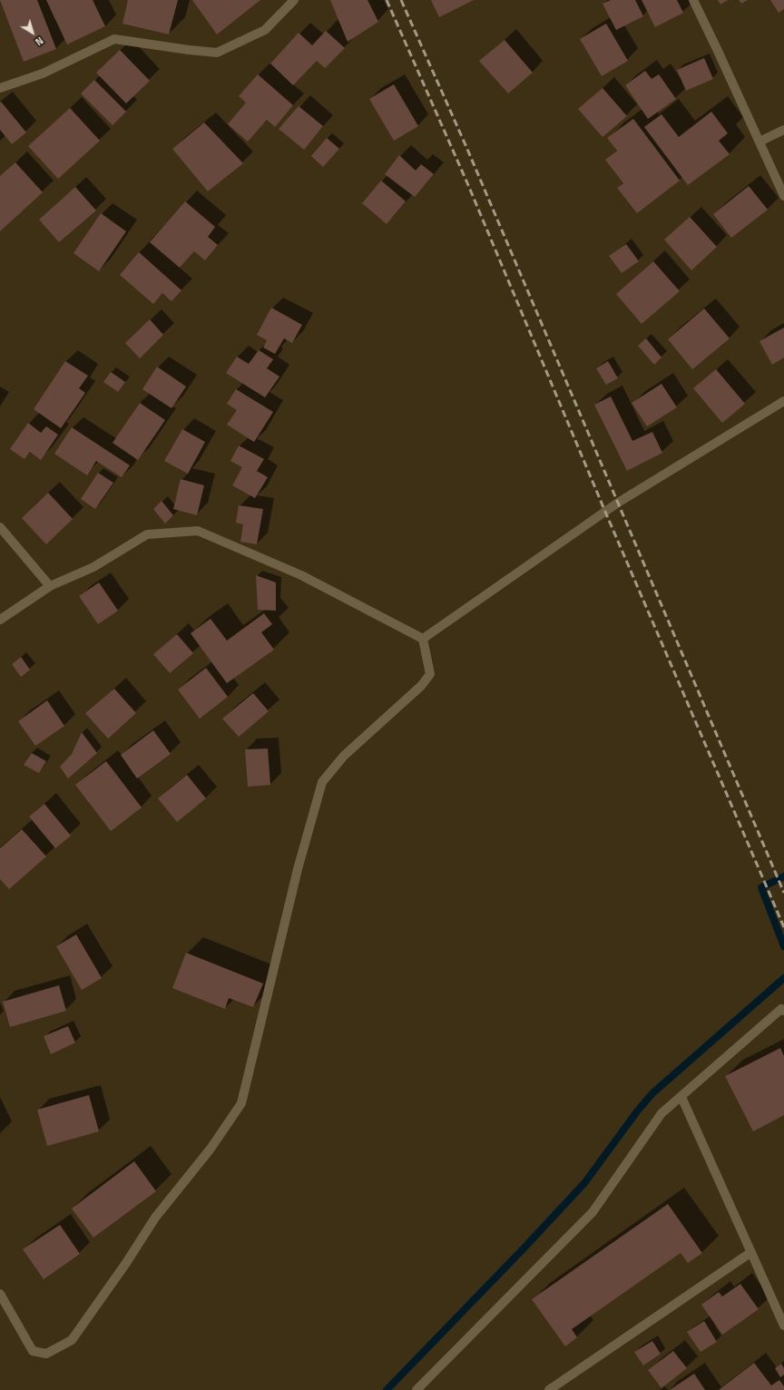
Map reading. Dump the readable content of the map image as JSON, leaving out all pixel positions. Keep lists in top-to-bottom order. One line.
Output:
{"north":"bottom right"}
